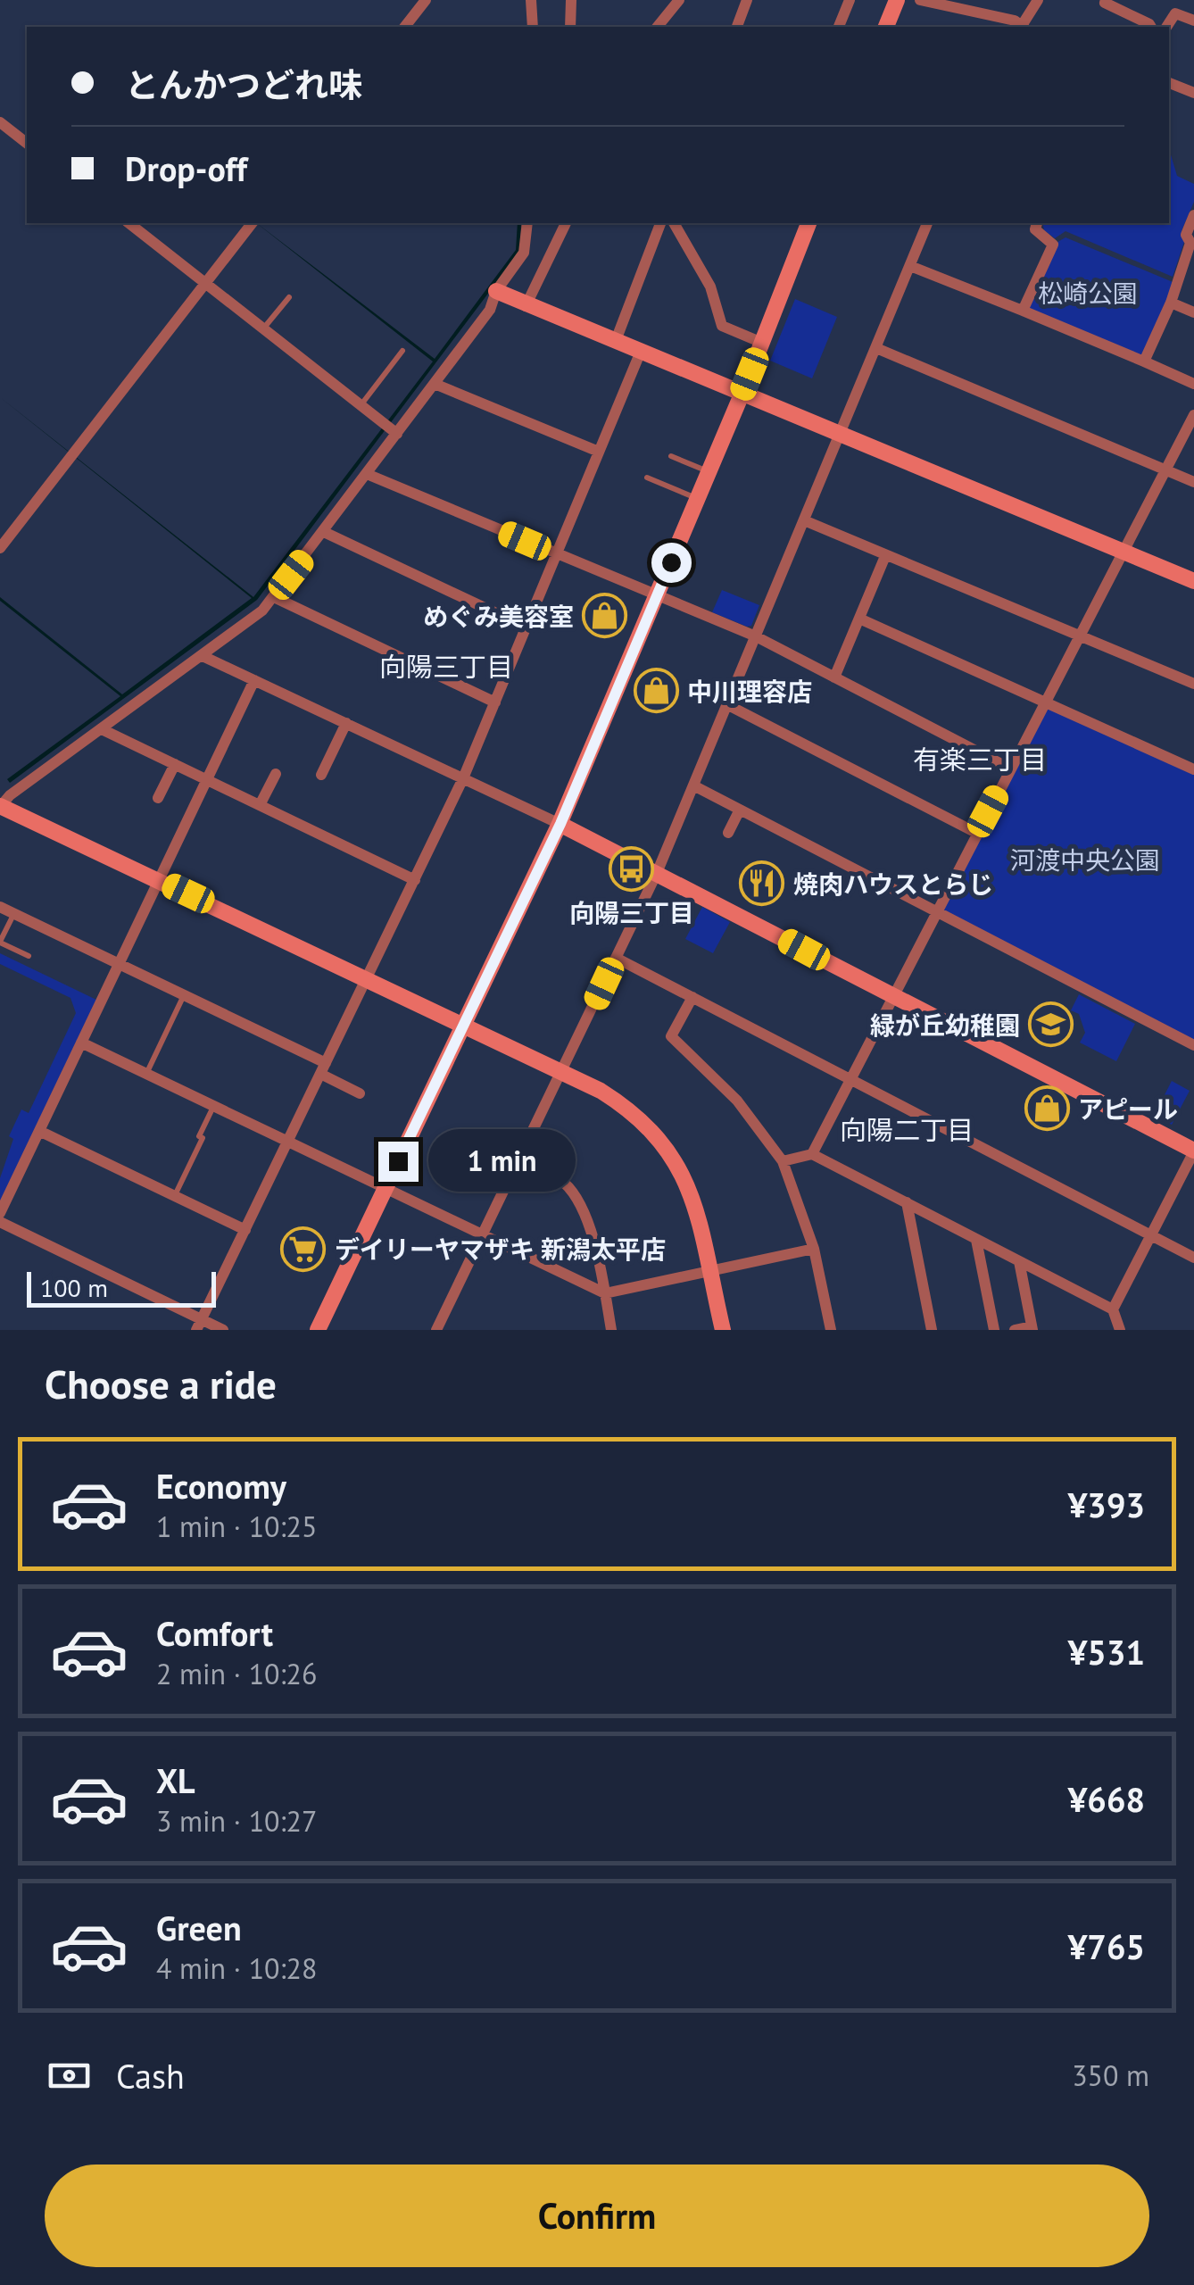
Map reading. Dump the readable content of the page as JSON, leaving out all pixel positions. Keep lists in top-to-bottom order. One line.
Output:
{"districts":["向陽三丁目","有楽三丁目","向陽二丁目"],"parks":["松崎公園","河渡中央公園"],"places":{"shop":["めぐみ美容室","中川理容店","アピール"],"bus stop":["向陽三丁目"],"restaurant":["焼肉ハウスとらじ"],"school or university":["緑が丘幼稚園"],"supermarket":["デイリーヤマザキ 新潟太平店"]},"scale_bar":"100 m","page":{"banner":["とんかつどれ味","Drop-off"],"bubble":"1 min","scale":"100 m","heading":"Choose a ride","list":[{"name":"Economy","note":"1 min · 10:25","value":"¥393"},{"name":"Comfort","note":"2 min · 10:26","value":"¥531"},{"name":"XL","note":"3 min · 10:27","value":"¥668"},{"name":"Green","note":"4 min · 10:28","value":"¥765"}],"pay":["Cash","350 m"],"buttons":"Confirm"}}
